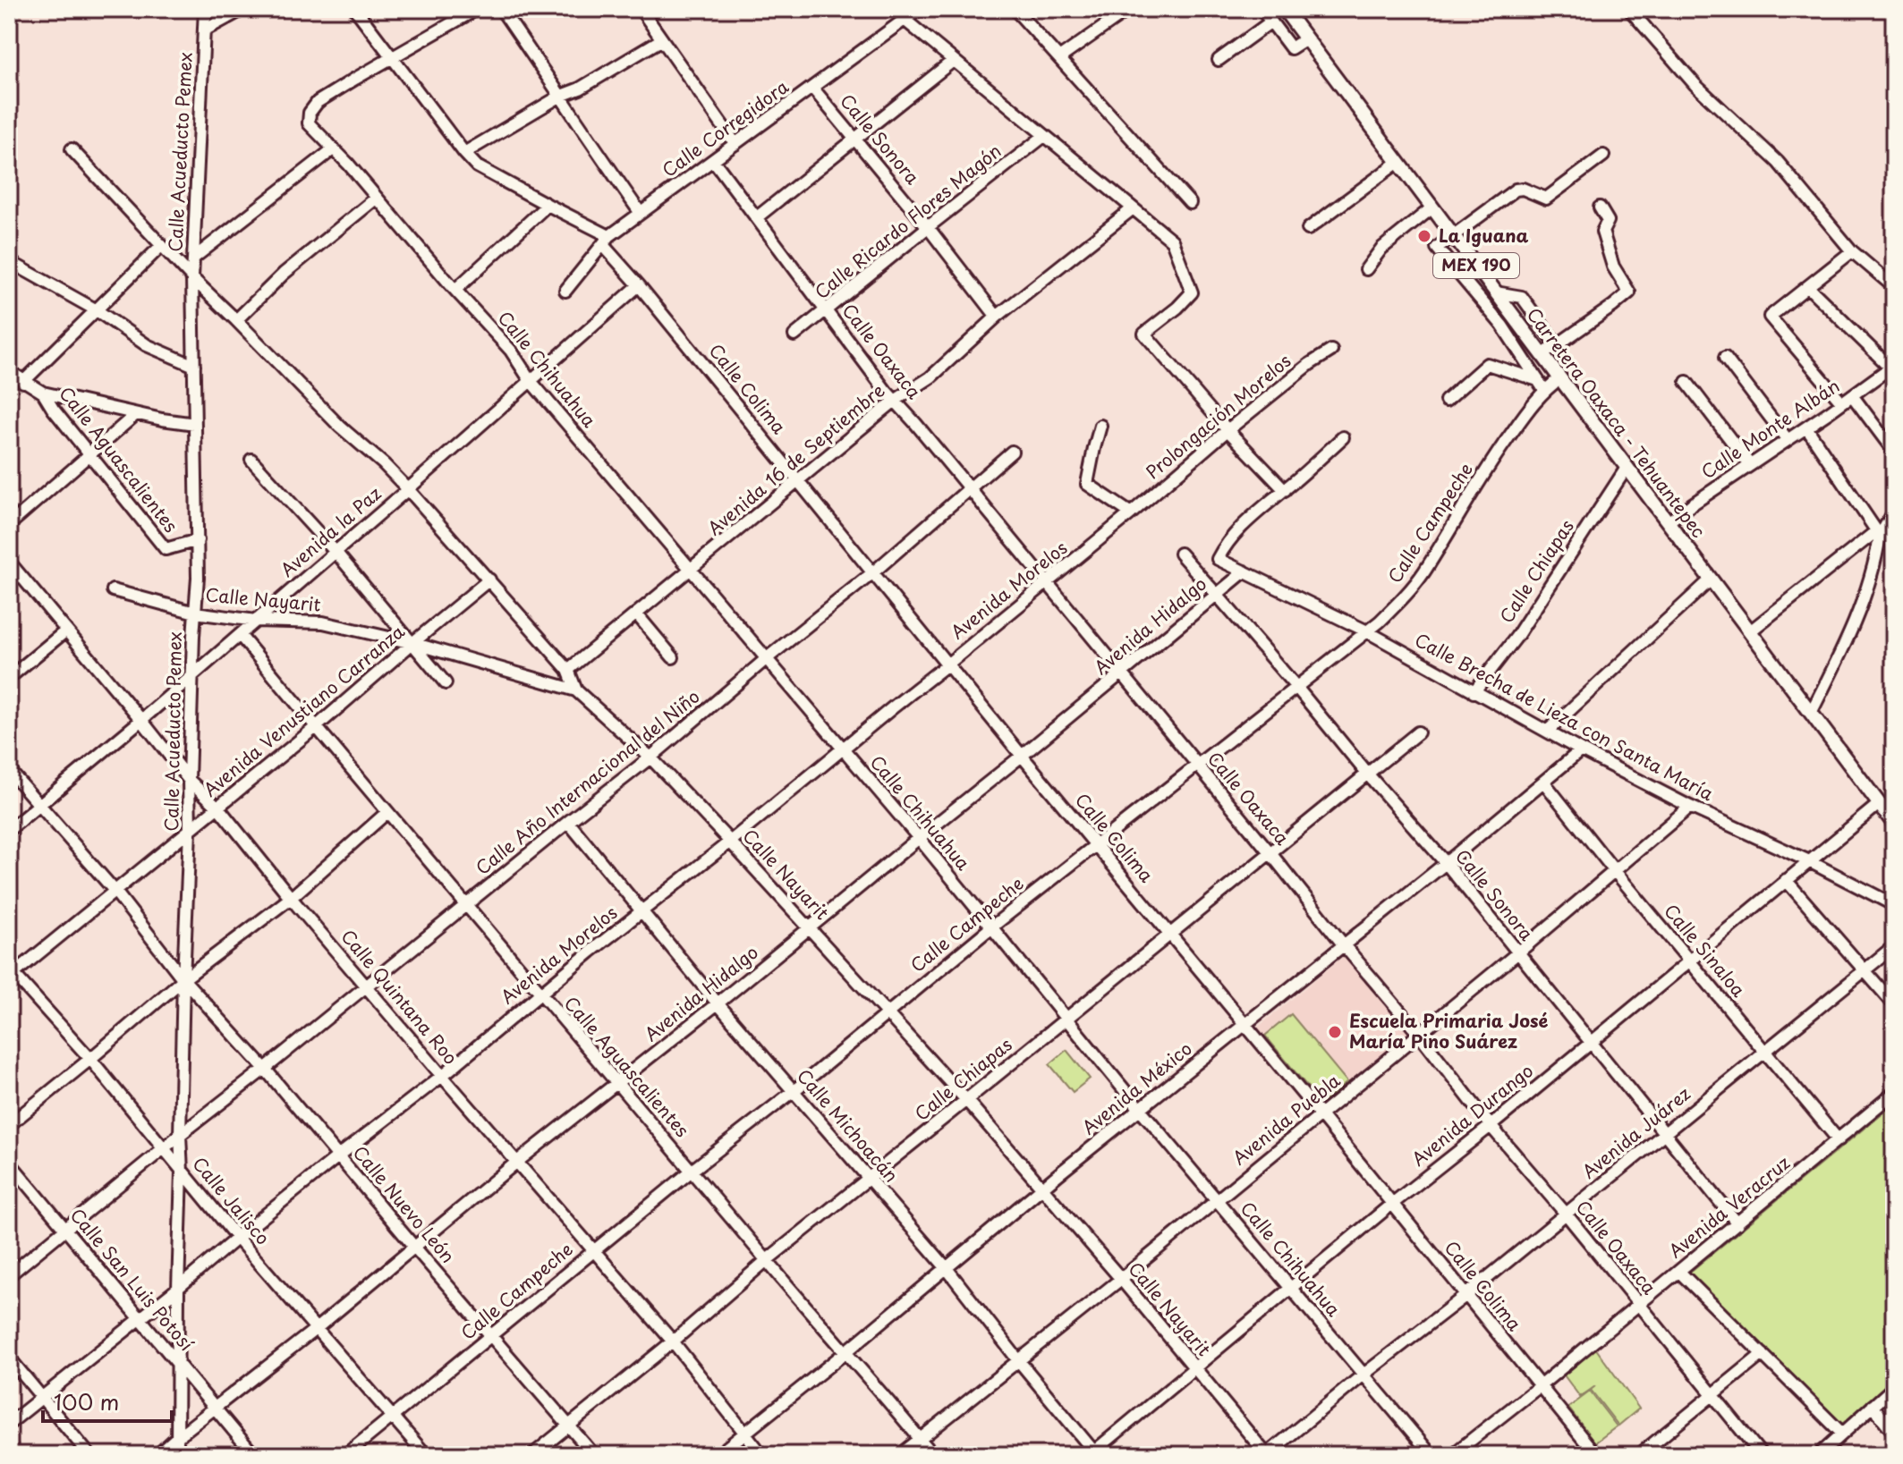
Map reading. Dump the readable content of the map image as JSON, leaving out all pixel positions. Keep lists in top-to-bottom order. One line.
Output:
{"streets":{"main road":["MEX 190","Carretera Oaxaca - Tehuantepec"],"street":["Calle Corregidora","Calle Sonora","Calle Acueducto Pemex","Calle Ricardo Flores Magón","Calle Oaxaca","Calle Chihuahua","Calle Colima","Prolongación Morelos","Calle Monte Albán","Calle Aguascalientes","Avenida 16 de Septiembre","Calle Campeche","Avenida la Paz","Calle Chiapas","Avenida Morelos","Calle Nayarit","Avenida Hidalgo","Avenida Venustiano Carranza","Calle Brecha de Lieza con Santa María","Calle Año Internacional del Niño","Calle Sinaloa","Calle Quintana Roo","Avenida México","Avenida Durango","Avenida Puebla","Calle Michoacán","Avenida Juárez","Calle Jalisco","Calle Nuevo León","Avenida Veracruz","Calle San Luis Potosí"]},"crossings":[["Calle Corregidora","Calle Sonora"],["Calle Corregidora","Calle Oaxaca"],["Calle Corregidora","Calle Colima"],["Calle Sonora","Calle Ricardo Flores Magón"],["Calle Sonora","Avenida 16 de Septiembre"],["Calle Sonora","Calle Campeche"],["Calle Sonora","Calle Chiapas"],["Calle Sonora","Avenida Hidalgo"],["Calle Sonora","Avenida México"],["Calle Sonora","Avenida Durango"],["Calle Sonora","Avenida Puebla"],["Calle Sonora","Avenida Juárez"],["Calle Sonora","Avenida Veracruz"],["Calle Acueducto Pemex","Calle Aguascalientes"],["Calle Acueducto Pemex","Avenida la Paz"],["Calle Acueducto Pemex","Avenida Morelos"],["Calle Acueducto Pemex","Calle Nayarit"],["Calle Acueducto Pemex","Avenida Hidalgo"],["Calle Acueducto Pemex","Avenida Venustiano Carranza"],["Calle Acueducto Pemex","Calle Año Internacional del Niño"],["Calle Acueducto Pemex","Calle Quintana Roo"],["Calle Acueducto Pemex","Calle Jalisco"],["Calle Acueducto Pemex","Calle Nuevo León"],["Calle Acueducto Pemex","Calle San Luis Potosí"],["Calle Ricardo Flores Magón","Calle Oaxaca"],["Calle Oaxaca","Avenida 16 de Septiembre"],["Calle Oaxaca","Calle Campeche"],["Calle Oaxaca","Calle Chiapas"],["Calle Oaxaca","Avenida Morelos"],["Calle Oaxaca","Avenida Hidalgo"],["Calle Oaxaca","Calle Año Internacional del Niño"],["Calle Oaxaca","Avenida México"],["Calle Oaxaca","Avenida Durango"],["Calle Oaxaca","Avenida Puebla"],["Calle Oaxaca","Avenida Juárez"],["Calle Oaxaca","Avenida Veracruz"],["Calle Chihuahua","Avenida 16 de Septiembre"],["Calle Chihuahua","Calle Campeche"],["Calle Chihuahua","Avenida la Paz"],["Calle Chihuahua","Calle Chiapas"],["Calle Chihuahua","Avenida Morelos"],["Calle Chihuahua","Avenida Hidalgo"],["Calle Chihuahua","Calle Año Internacional del Niño"],["Calle Chihuahua","Avenida México"],["Calle Chihuahua","Avenida Durango"],["Calle Chihuahua","Avenida Puebla"],["Calle Chihuahua","Avenida Juárez"],["Calle Colima","Avenida 16 de Septiembre"],["Calle Colima","Calle Campeche"],["Calle Colima","Avenida la Paz"],["Calle Colima","Calle Chiapas"],["Calle Colima","Avenida Morelos"],["Calle Colima","Avenida Hidalgo"],["Calle Colima","Calle Año Internacional del Niño"],["Calle Colima","Avenida México"],["Calle Colima","Avenida Durango"],["Calle Colima","Avenida Puebla"],["Calle Colima","Avenida Juárez"],["Calle Colima","Avenida Veracruz"],["Prolongación Morelos","Avenida Morelos"],["Carretera Oaxaca - Tehuantepec","Calle Monte Albán"],["Carretera Oaxaca - Tehuantepec","Calle Campeche"],["Carretera Oaxaca - Tehuantepec","Calle Chiapas"],["Carretera Oaxaca - Tehuantepec","Avenida Durango"],["Calle Aguascalientes","Calle Campeche"],["Calle Aguascalientes","Avenida la Paz"],["Calle Aguascalientes","Calle Chiapas"],["Calle Aguascalientes","Avenida Morelos"],["Calle Aguascalientes","Avenida Hidalgo"],["Calle Aguascalientes","Avenida Venustiano Carranza"],["Calle Aguascalientes","Calle Año Internacional del Niño"],["Calle Aguascalientes","Avenida México"],["Calle Aguascalientes","Avenida Puebla"],["Calle Campeche","Calle Nayarit"],["Calle Campeche","Calle Brecha de Lieza con Santa María"],["Calle Campeche","Calle Quintana Roo"],["Calle Campeche","Calle Michoacán"],["Calle Campeche","Calle Jalisco"],["Calle Campeche","Calle Nuevo León"],["Avenida la Paz","Calle Nayarit"],["Avenida la Paz","Calle Quintana Roo"],["Calle Chiapas","Calle Nayarit"],["Calle Chiapas","Calle Brecha de Lieza con Santa María"],["Calle Chiapas","Calle Quintana Roo"],["Calle Chiapas","Calle Michoacán"],["Calle Chiapas","Calle Nuevo León"],["Avenida Morelos","Calle Nayarit"],["Avenida Morelos","Calle Quintana Roo"],["Avenida Morelos","Calle Michoacán"],["Avenida Morelos","Calle Jalisco"],["Avenida Morelos","Calle Nuevo León"],["Avenida Morelos","Calle San Luis Potosí"],["Calle Nayarit","Avenida Hidalgo"],["Calle Nayarit","Avenida Venustiano Carranza"],["Calle Nayarit","Calle Año Internacional del Niño"],["Calle Nayarit","Avenida México"],["Calle Nayarit","Avenida Durango"],["Calle Nayarit","Avenida Puebla"],["Calle Nayarit","Avenida Juárez"],["Avenida Hidalgo","Calle Brecha de Lieza con Santa María"],["Avenida Hidalgo","Calle Quintana Roo"],["Avenida Hidalgo","Calle Michoacán"],["Avenida Hidalgo","Calle Jalisco"],["Avenida Hidalgo","Calle Nuevo León"],["Avenida Hidalgo","Calle San Luis Potosí"],["Avenida Venustiano Carranza","Calle Quintana Roo"],["Avenida Venustiano Carranza","Calle Jalisco"],["Calle Brecha de Lieza con Santa María","Avenida México"],["Calle Brecha de Lieza con Santa María","Avenida Durango"],["Calle Brecha de Lieza con Santa María","Avenida Puebla"],["Calle Año Internacional del Niño","Calle Quintana Roo"],["Calle Año Internacional del Niño","Calle Michoacán"],["Calle Año Internacional del Niño","Calle Jalisco"],["Calle Año Internacional del Niño","Calle Nuevo León"],["Calle Año Internacional del Niño","Calle San Luis Potosí"],["Calle Sinaloa","Avenida México"],["Calle Sinaloa","Avenida Durango"],["Calle Sinaloa","Avenida Puebla"],["Calle Sinaloa","Avenida Juárez"],["Calle Sinaloa","Avenida Veracruz"],["Calle Quintana Roo","Avenida México"],["Avenida México","Calle Michoacán"],["Avenida Durango","Calle Michoacán"],["Avenida Puebla","Calle Michoacán"]],"places":["La Iguana","Escuela Primaria José María Pino Suárez"],"scale_bar":"100 m"}
